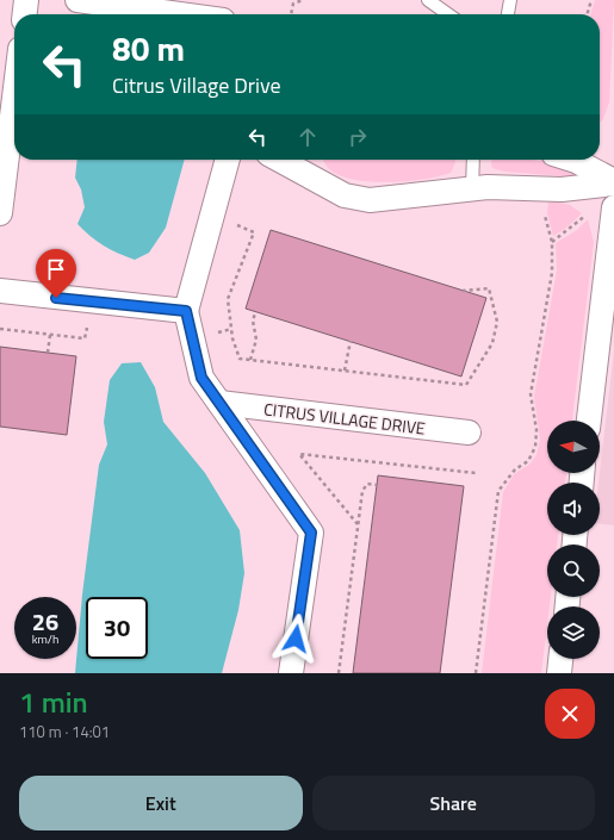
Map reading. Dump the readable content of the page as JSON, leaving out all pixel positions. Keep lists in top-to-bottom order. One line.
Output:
{"streets":{"street":["CITRUS VILLAGE DRIVE"]},"north":"left","page":{"turn":["80 m","Citrus Village Drive"],"speed":"26 km/h","limit":"30","heading":["1 min","110 m · 14:01"],"buttons":["Exit","Share"]}}
